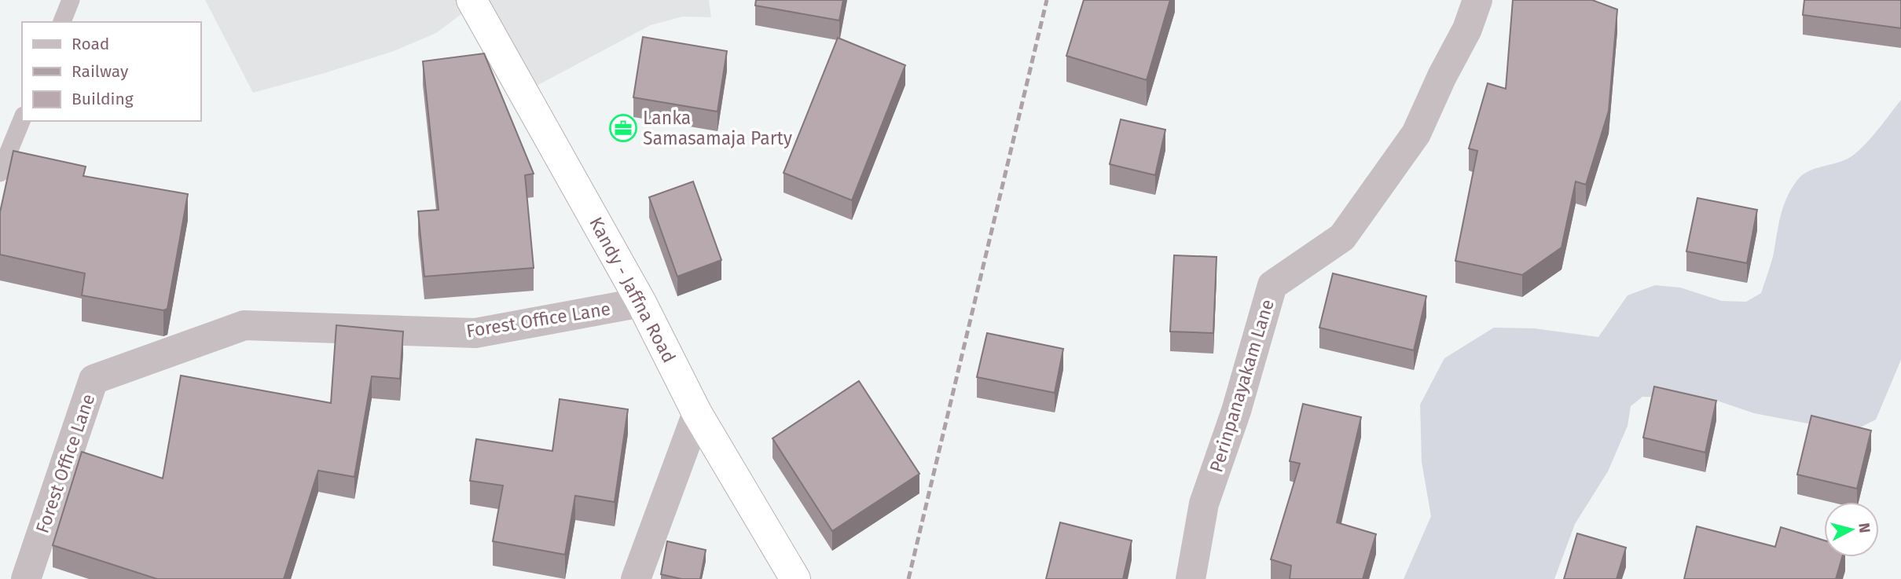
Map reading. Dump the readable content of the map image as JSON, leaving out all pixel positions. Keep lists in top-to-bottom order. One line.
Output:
{"streets":{"highway":["Kandy - Jaffna Road"],"street":["Forest Office Lane","Perinpanayakam Lane"]},"crossings":[["Kandy - Jaffna Road","Forest Office Lane"]],"places":{"office":["Lanka Samasamaja Party"]},"legend":["Road","Railway","Building"],"north":"right"}
